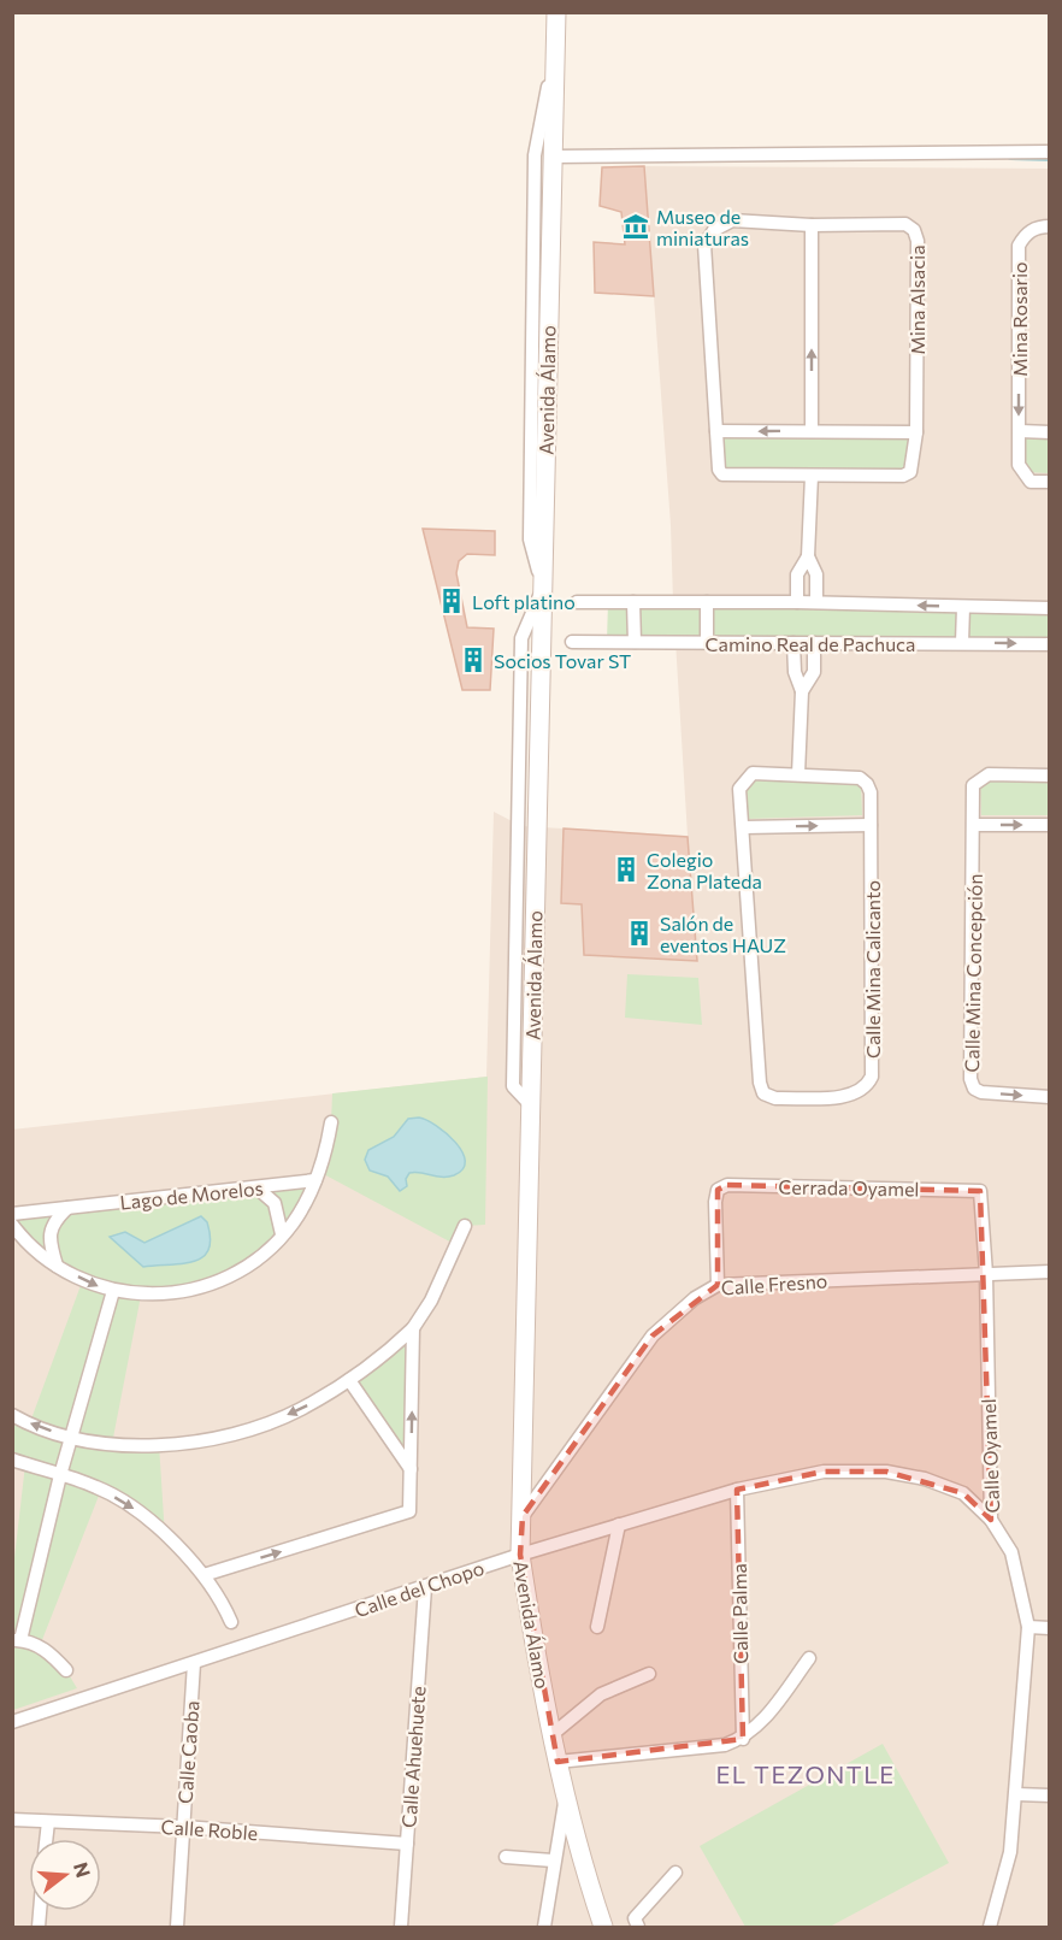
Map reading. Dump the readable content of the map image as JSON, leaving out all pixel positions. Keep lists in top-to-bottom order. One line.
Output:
{"streets":{"street":["Mina Alsacia","Mina Rosario","Avenida Álamo","Camino Real de Pachuca","Calle Mina Calicanto","Calle Mina Concepción","Cerrada Oyamel","Lago de Morelos","Calle Fresno","Calle Oyamel","Calle del Chopo","Calle Palma","Calle Caoba","Calle Ahuehuete","Calle Roble"]},"crossings":[["Avenida Álamo","Calle Fresno"],["Avenida Álamo","Calle del Chopo"],["Cerrada Oyamel","Calle Fresno"],["Cerrada Oyamel","Calle Oyamel"],["Calle Fresno","Calle Oyamel"],["Calle Oyamel","Calle del Chopo"],["Calle del Chopo","Calle Palma"],["Calle del Chopo","Calle Caoba"],["Calle del Chopo","Calle Ahuehuete"],["Calle Caoba","Calle Roble"],["Calle Ahuehuete","Calle Roble"]],"one_way":["Mina Rosario","Calle Mina Concepción"],"districts":["EL TEZONTLE"],"places":{"museum":["Museo de miniaturas"],"building":["Loft platino","Socios Tovar ST","Colegio Zona Plateda","Salón de eventos HAUZ"]},"north":"right"}
